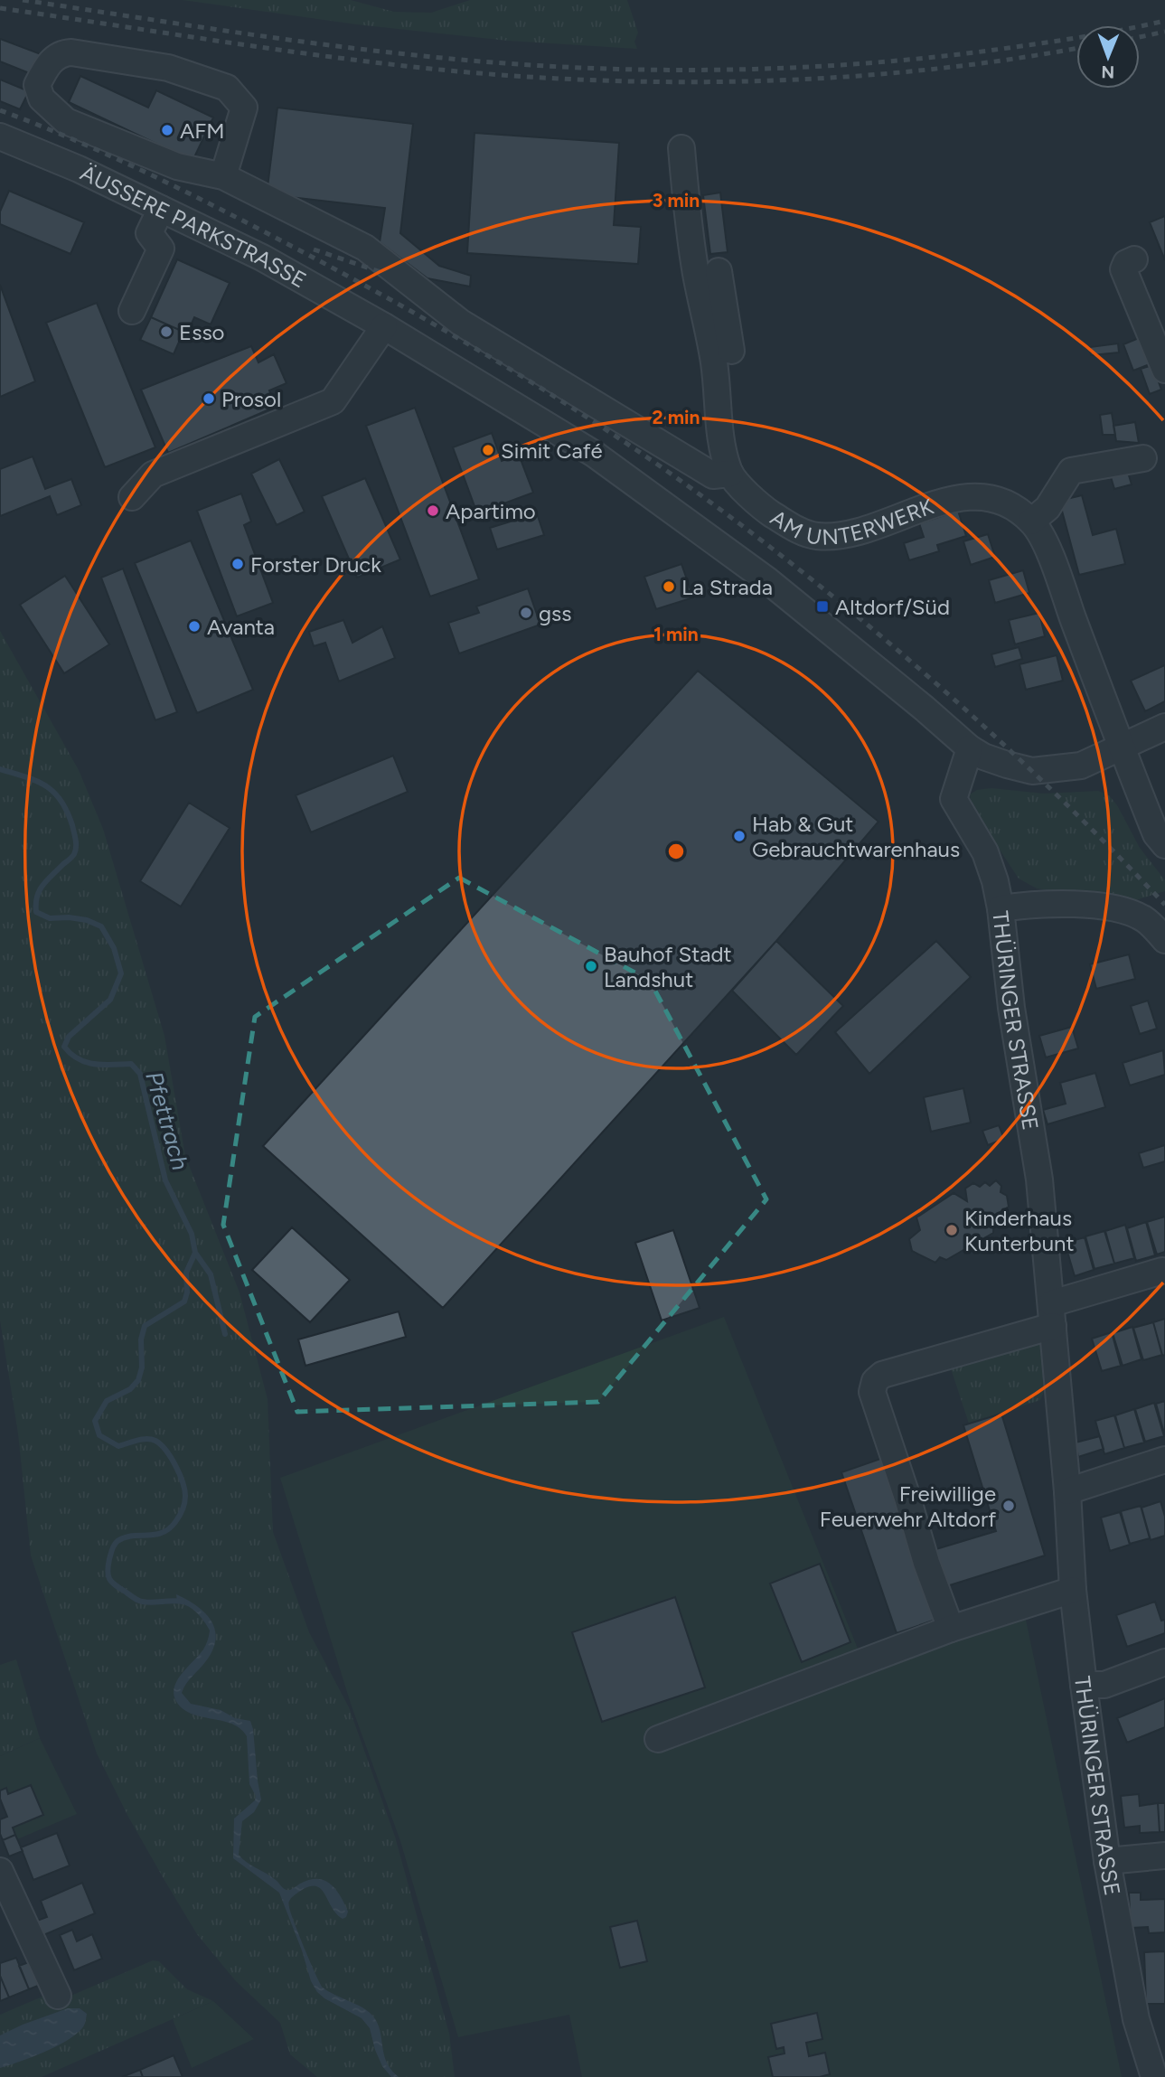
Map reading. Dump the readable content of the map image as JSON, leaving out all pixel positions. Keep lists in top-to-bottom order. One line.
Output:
{"streets":{"street":["ÄUSSERE PARKSTRASSE","AM UNTERWERK","THÜRINGER STRASSE"]},"crossings":[["ÄUSSERE PARKSTRASSE","AM UNTERWERK"],["ÄUSSERE PARKSTRASSE","THÜRINGER STRASSE"]],"water":["Pfettrach"],"places":{"other":["AFM","Esso","Prosol","Simit Café","Apartimo","Forster Druck","La Strada","gss","Avanta","Hab & Gut Gebrauchtwarenhaus","Bauhof Stadt Landshut","Kinderhaus Kunterbunt","Freiwillige Feuerwehr Altdorf"],"transit":["Altdorf/Süd"]},"north":"bottom","rings":["3 min","2 min","1 min"]}
